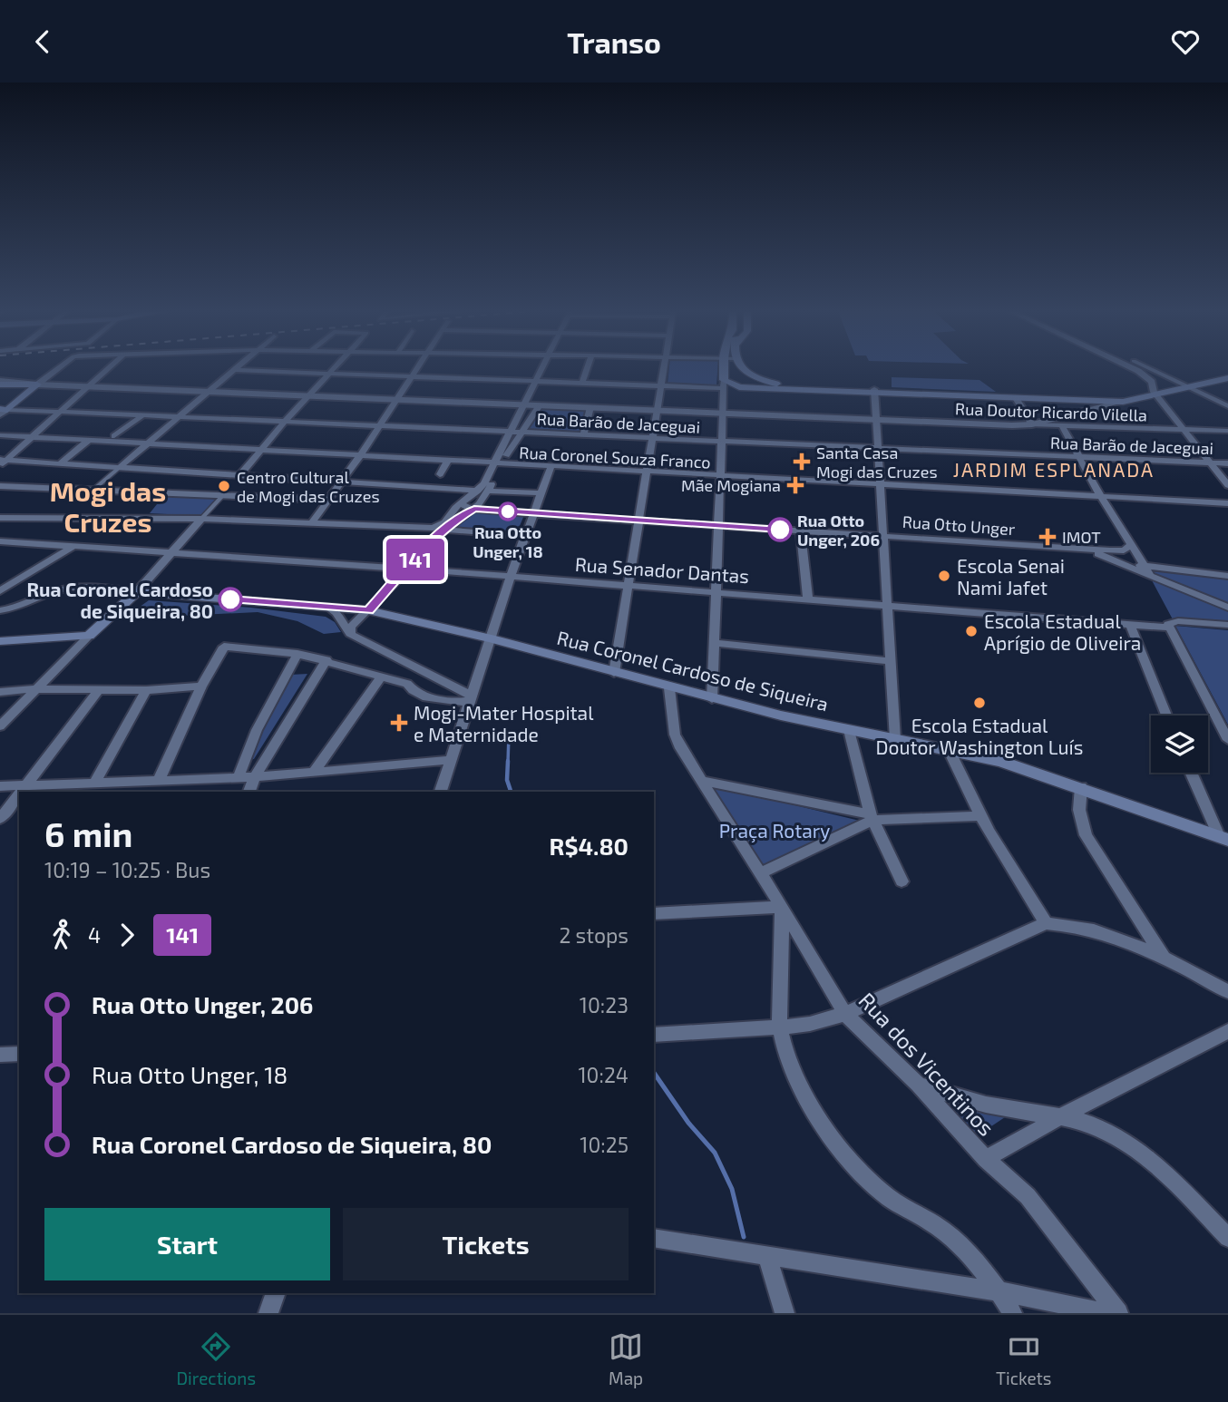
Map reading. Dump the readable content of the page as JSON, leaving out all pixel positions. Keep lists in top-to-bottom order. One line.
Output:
{"streets":{"main road":["Rua Coronel Cardoso de Siqueira"],"street":["Rua Doutor Ricardo Vilella","Rua Barão de Jaceguai","Rua Coronel Souza Franco","Rua Otto Unger","Rua Senador Dantas","Rua dos Vicentinos"]},"crossings":[["Rua Coronel Cardoso de Siqueira","Rua dos Vicentinos"]],"districts":["JARDIM ESPLANADA","Mogi das Cruzes"],"parks":["Praça Rotary"],"places":{"health":["Santa Casa Mogi das Cruzes","Mãe Mogiana","IMOT","Mogi-Mater Hospital e Maternidade"],"other":["Centro Cultural de Mogi das Cruzes","Rua Otto Unger, 18","Rua Otto Unger, 206","Escola Senai Nami Jafet","Rua Coronel Cardoso de Siqueira, 80","Escola Estadual Aprígio de Oliveira","Escola Estadual Doutor Washington Luís"]},"lines":["bus line 141"],"page":{"header":"Transo","on_map":"141","heading":["6 min","10:19 – 10:25 · Bus","R$4.80"],"legs":["4","141","2 stops"],"list":[{"name":"Rua Otto Unger, 206","value":"10:23"},{"name":"Rua Otto Unger, 18","value":"10:24"},{"name":"Rua Coronel Cardoso de Siqueira, 80","value":"10:25"}],"buttons":["Start","Tickets"],"tabs":["Directions","Map","Tickets"]}}
